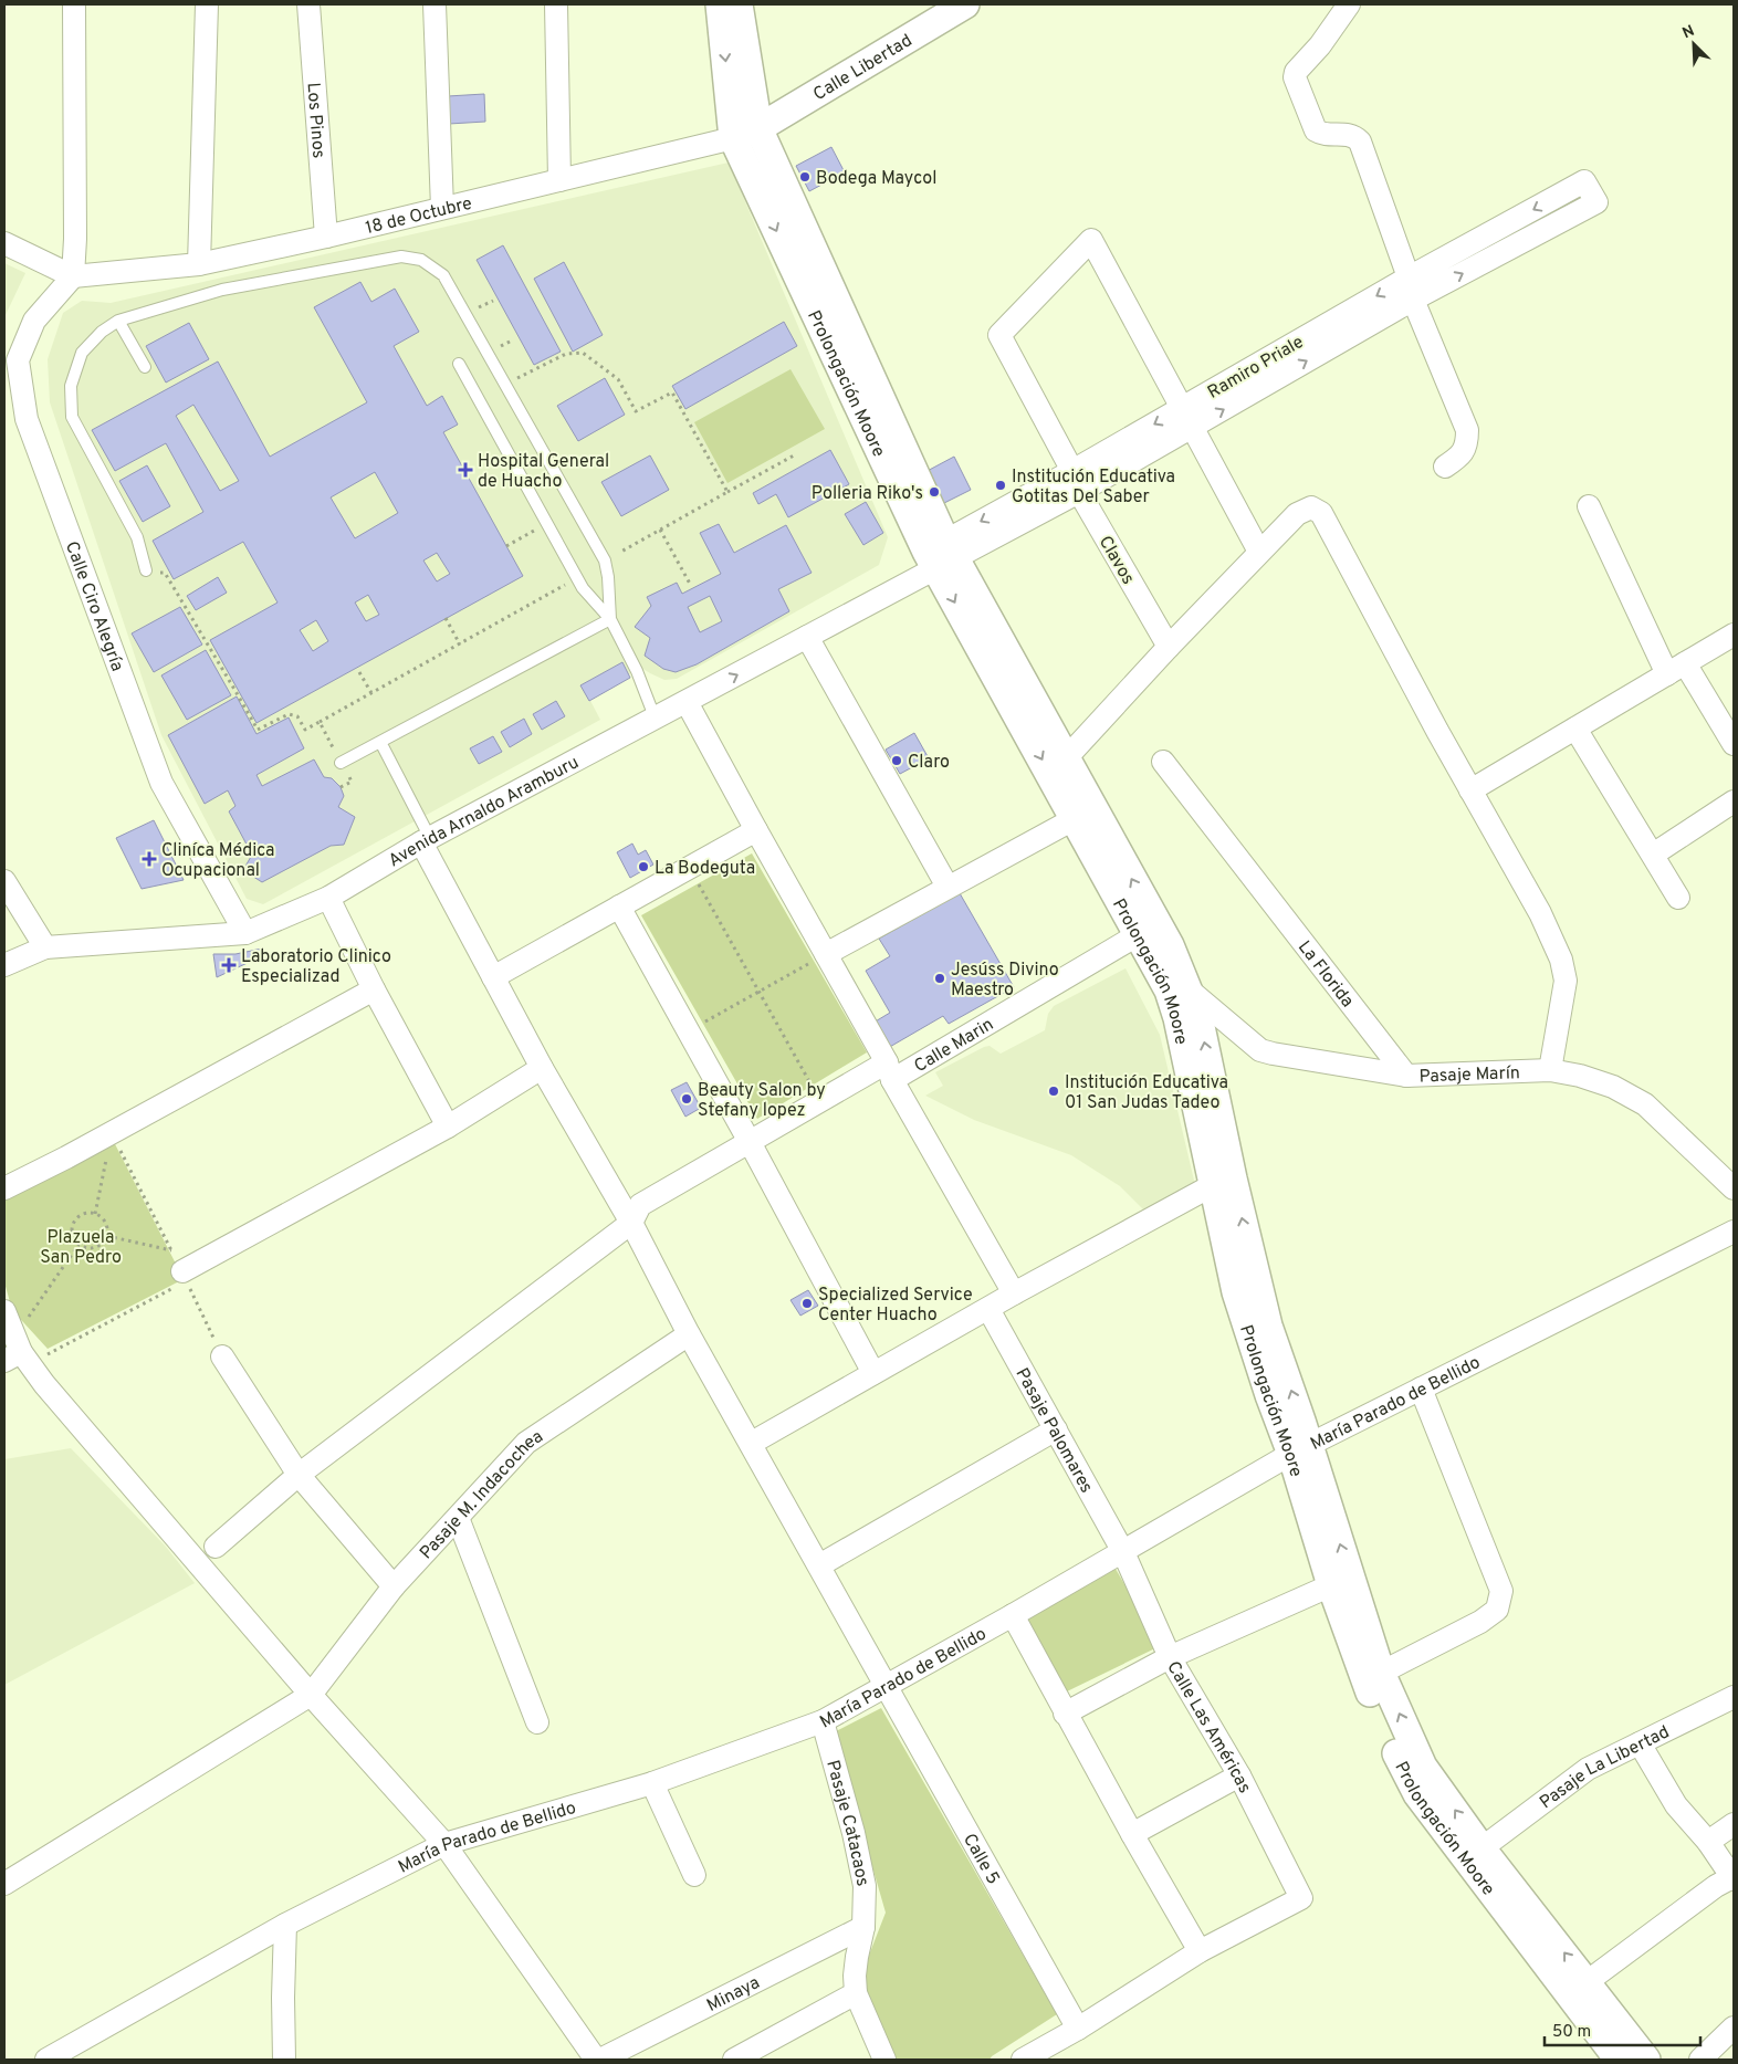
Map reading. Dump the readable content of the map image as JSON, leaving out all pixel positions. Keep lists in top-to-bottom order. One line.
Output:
{"streets":{"street":["Calle Libertad","Los Pinos","18 de Octubre","Ramiro Priale","Prolongación Moore","Clavos","Calle Ciro Alegría","Avenida Arnaldo Aramburu","La Florida","Calle Marin","Pasaje Marín","María Parado de Bellido","Pasaje Palomares","Pasaje M. Indacochea","Calle Las Américas","Pasaje La Libertad","Pasaje Catacaos","Calle 5","Minaya"]},"crossings":[["Calle Libertad","18 de Octubre"],["Calle Libertad","Prolongación Moore"],["Los Pinos","18 de Octubre"],["18 de Octubre","Prolongación Moore"],["18 de Octubre","Calle Ciro Alegría"],["Ramiro Priale","Prolongación Moore"],["Ramiro Priale","Clavos"],["Ramiro Priale","Avenida Arnaldo Aramburu"],["Prolongación Moore","Avenida Arnaldo Aramburu"],["Prolongación Moore","Calle Marin"],["Prolongación Moore","Pasaje Marín"],["Prolongación Moore","María Parado de Bellido"],["Prolongación Moore","Pasaje La Libertad"],["Calle Ciro Alegría","Avenida Arnaldo Aramburu"],["Avenida Arnaldo Aramburu","Calle 5"],["La Florida","Pasaje Marín"],["Calle Marin","Calle 5"],["María Parado de Bellido","Pasaje Palomares"],["María Parado de Bellido","Calle Las Américas"],["María Parado de Bellido","Pasaje Catacaos"],["María Parado de Bellido","Calle 5"],["Pasaje Palomares","Calle Las Américas"],["Pasaje M. Indacochea","Calle 5"],["Pasaje Catacaos","Minaya"]],"parks":["Plazuela San Pedro"],"places":{"other":["Bodega Maycol","Institución Educativa Gotitas Del Saber","Polleria Riko's","Claro","La Bodeguta","Jesúss Divino Maestro","Institución Educativa 01 San Judas Tadeo","Beauty Salon by Stefany lopez","Specialized Service Center Huacho"],"health":["Hospital General de Huacho","Cliníca Médica Ocupacional","Laboratorio Clinico Especializad"]},"scale_bar":"50 m","north":"top left"}
